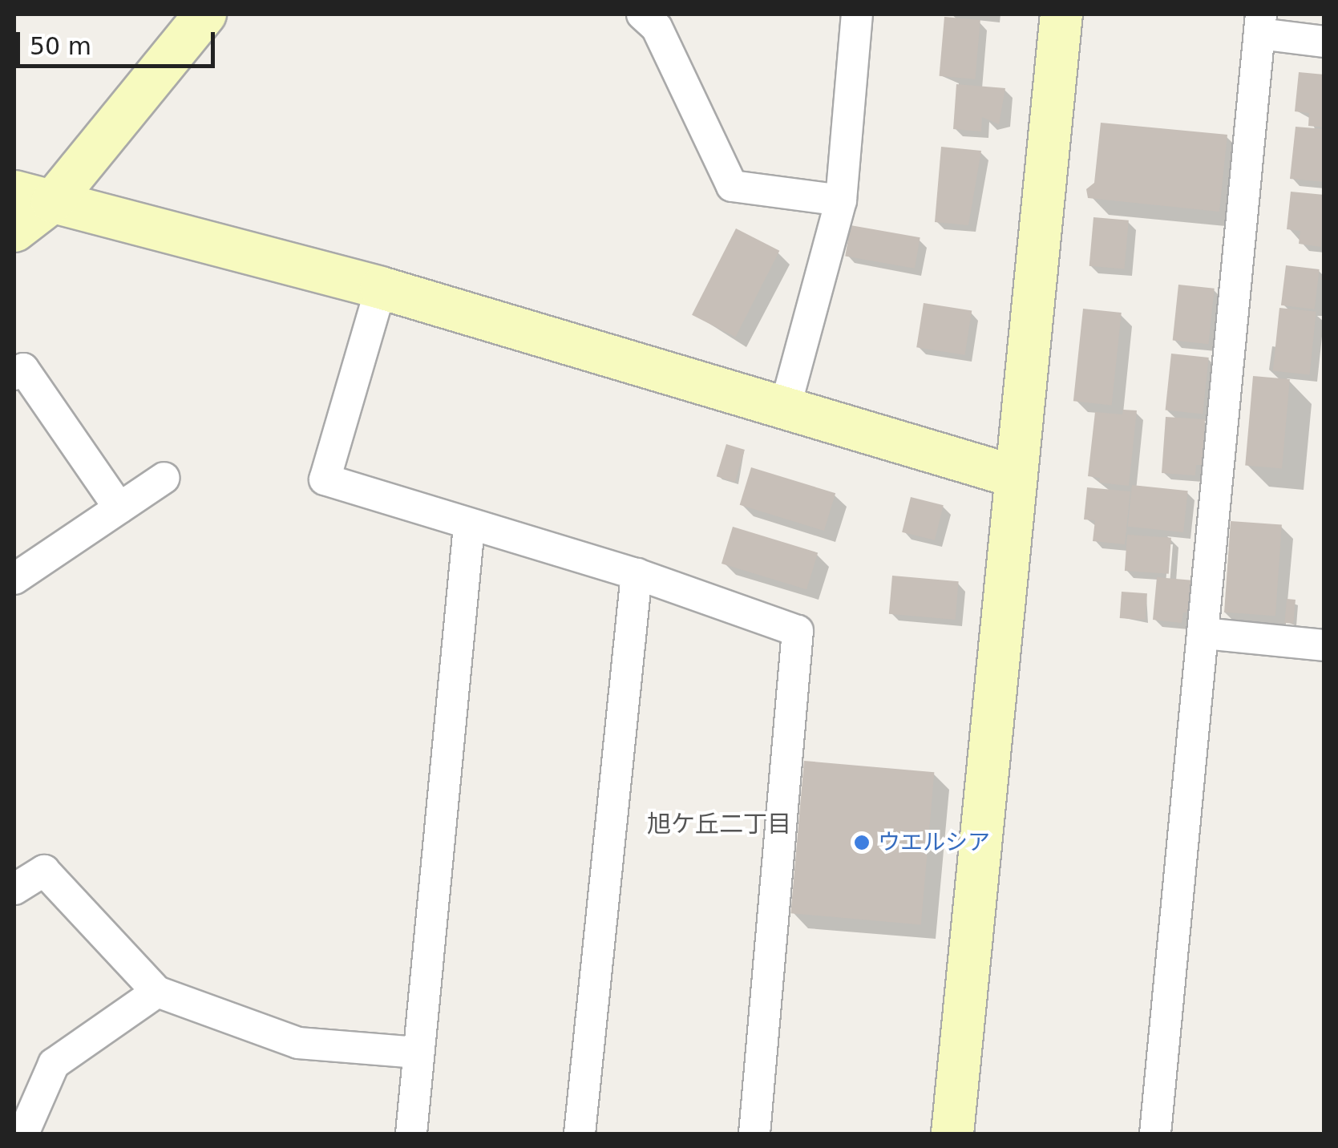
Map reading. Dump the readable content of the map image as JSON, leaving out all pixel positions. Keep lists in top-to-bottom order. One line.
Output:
{"districts":["旭ケ丘二丁目"],"places":["ウエルシア"],"scale_bar":"50 m"}
